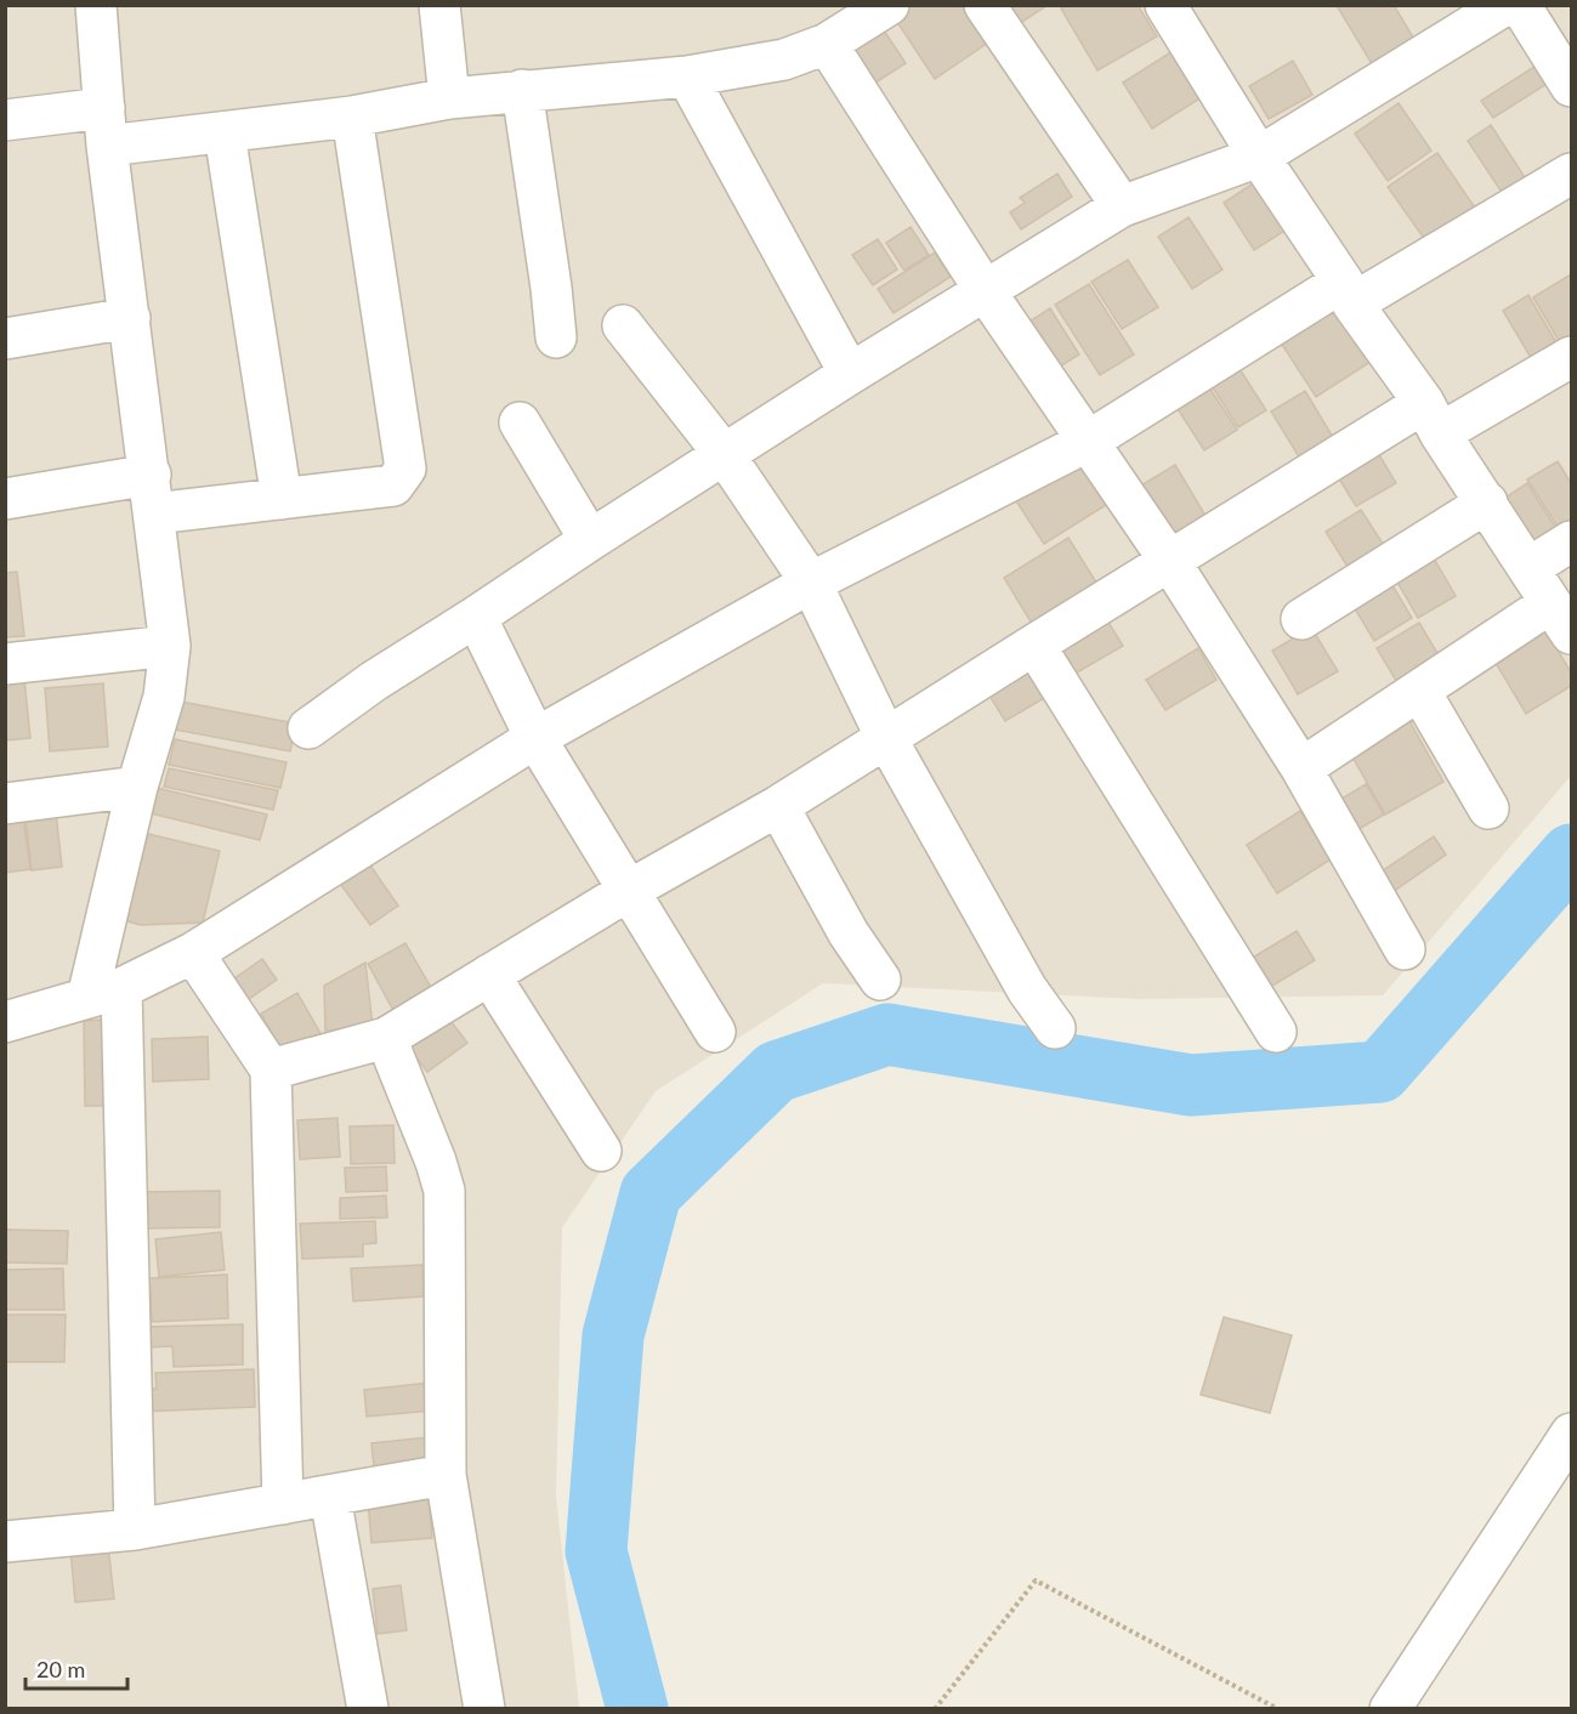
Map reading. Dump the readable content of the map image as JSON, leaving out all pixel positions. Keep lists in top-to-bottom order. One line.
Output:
{"scale_bar":"20 m"}
